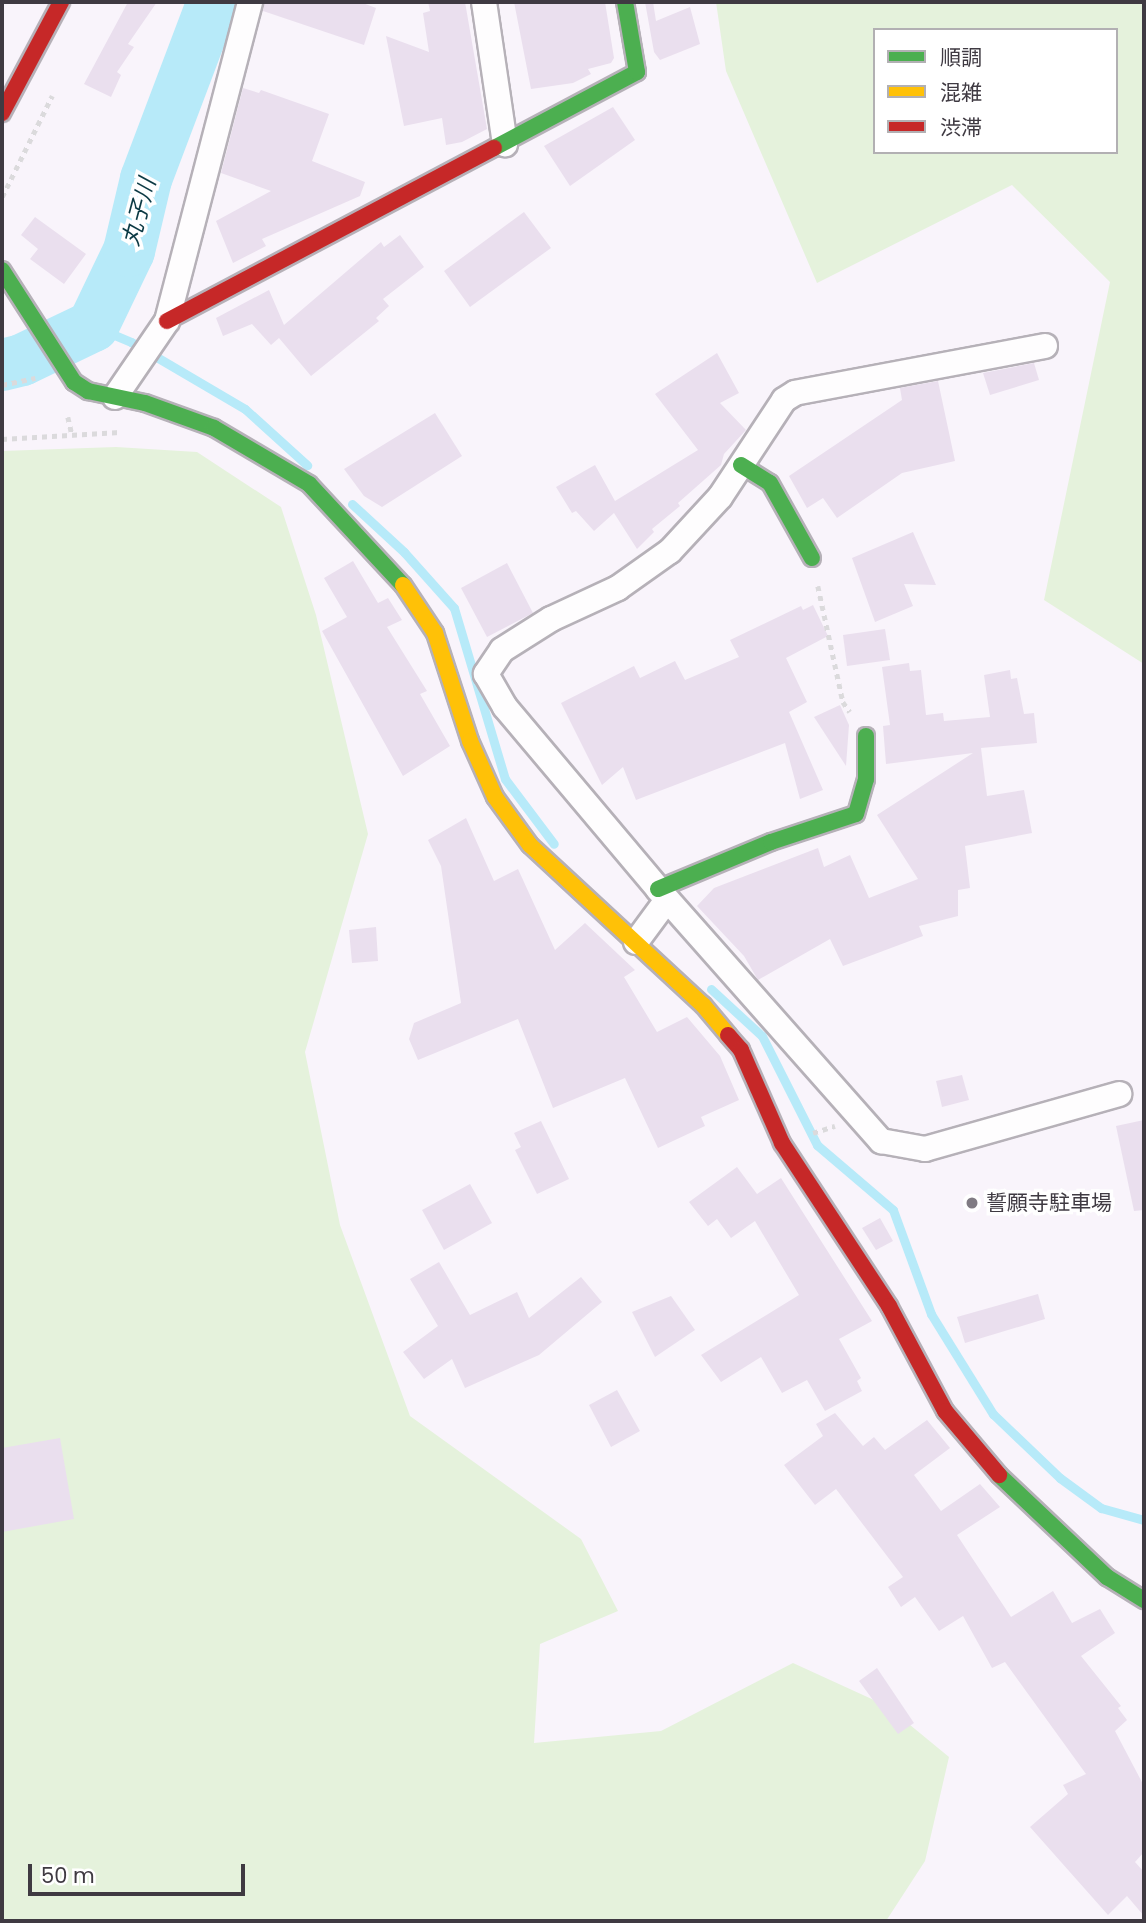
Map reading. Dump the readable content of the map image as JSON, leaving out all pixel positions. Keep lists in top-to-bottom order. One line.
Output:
{"water":["丸子川"],"places":["誓願寺駐車場"],"legend":["順調","混雑","渋滞"],"scale_bar":"50 m"}
